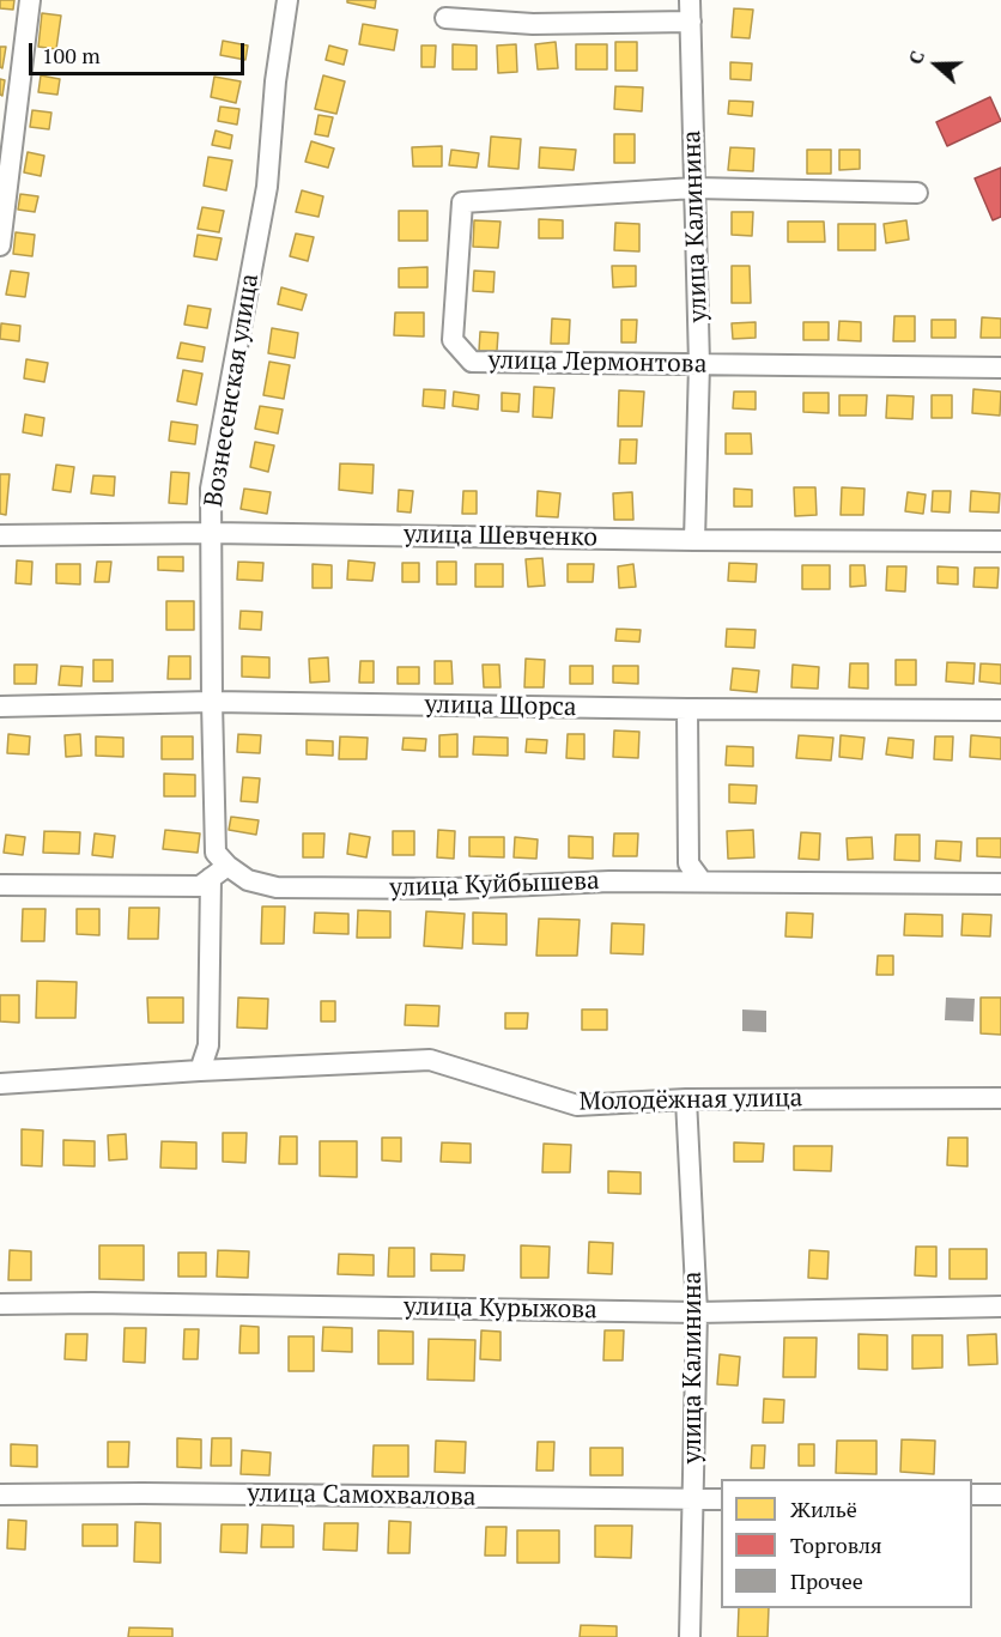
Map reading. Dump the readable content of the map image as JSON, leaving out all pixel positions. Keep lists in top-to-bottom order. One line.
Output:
{"streets":{"street":["улица Калинина","улица Лермонтова","Вознесенская улица","улица Шевченко","улица Щорса","улица Куйбышева","Молодёжная улица","улица Курыжова","улица Самохвалова"]},"crossings":[["улица Калинина","улица Лермонтова"],["улица Калинина","улица Шевченко"],["улица Калинина","Молодёжная улица"],["улица Калинина","улица Курыжова"],["улица Калинина","улица Самохвалова"],["Вознесенская улица","улица Шевченко"],["Вознесенская улица","улица Щорса"],["Вознесенская улица","улица Куйбышева"]],"legend":["Жильё","Торговля","Прочее"],"scale_bar":"100 m","north":"left"}
